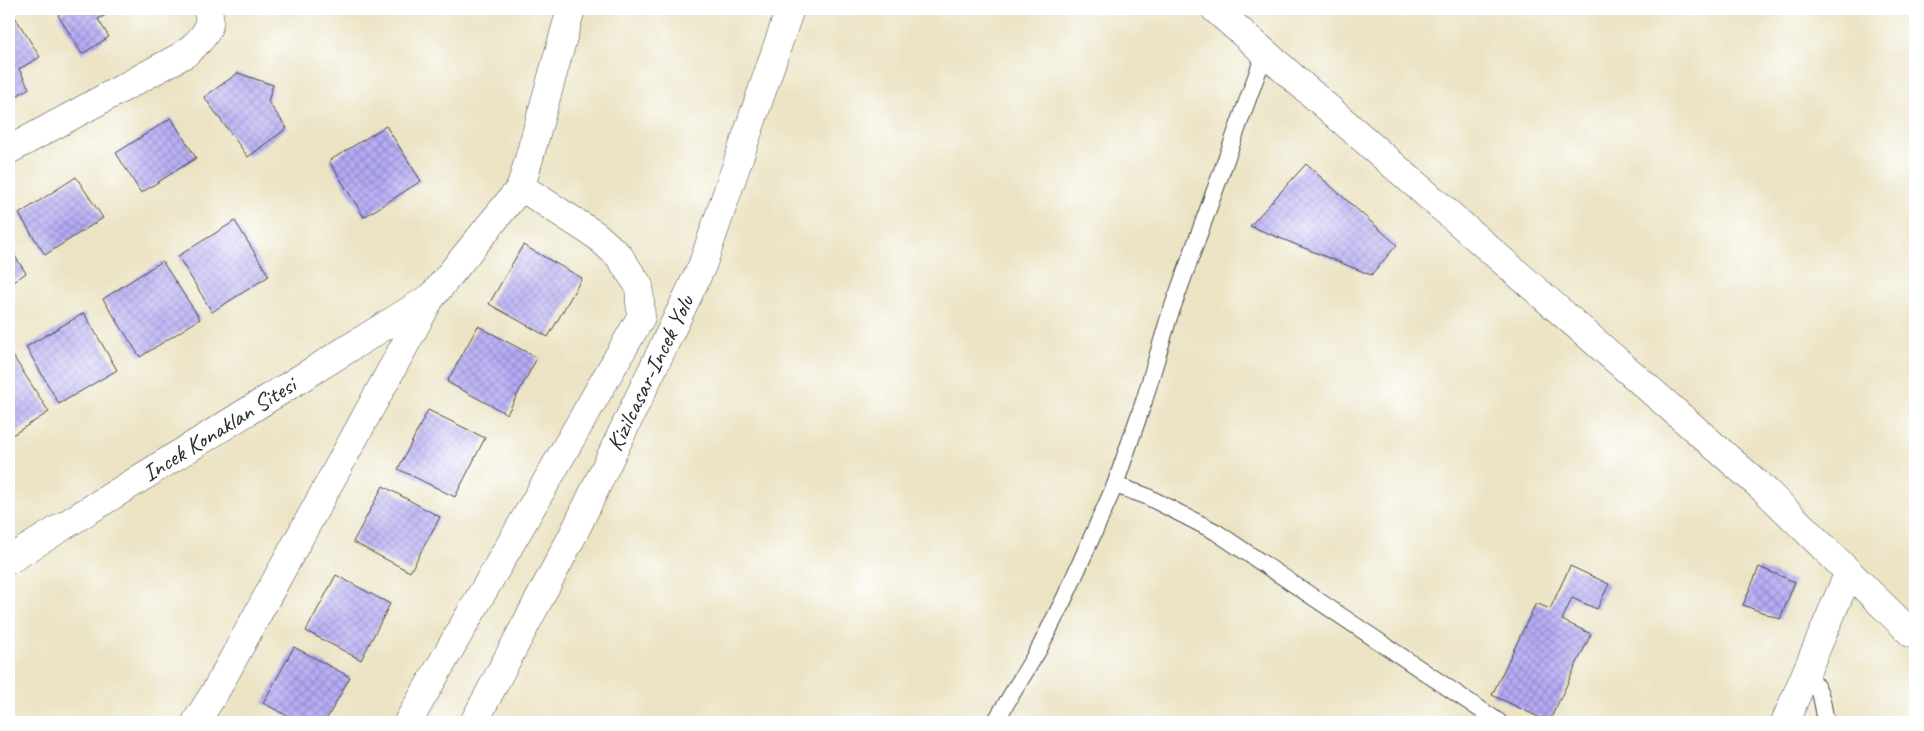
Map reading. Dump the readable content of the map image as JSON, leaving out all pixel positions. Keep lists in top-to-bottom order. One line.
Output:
{"streets":{"street":["Kizilcasar-Incek Yolu","Incek Konaklan Sitesi"]}}
